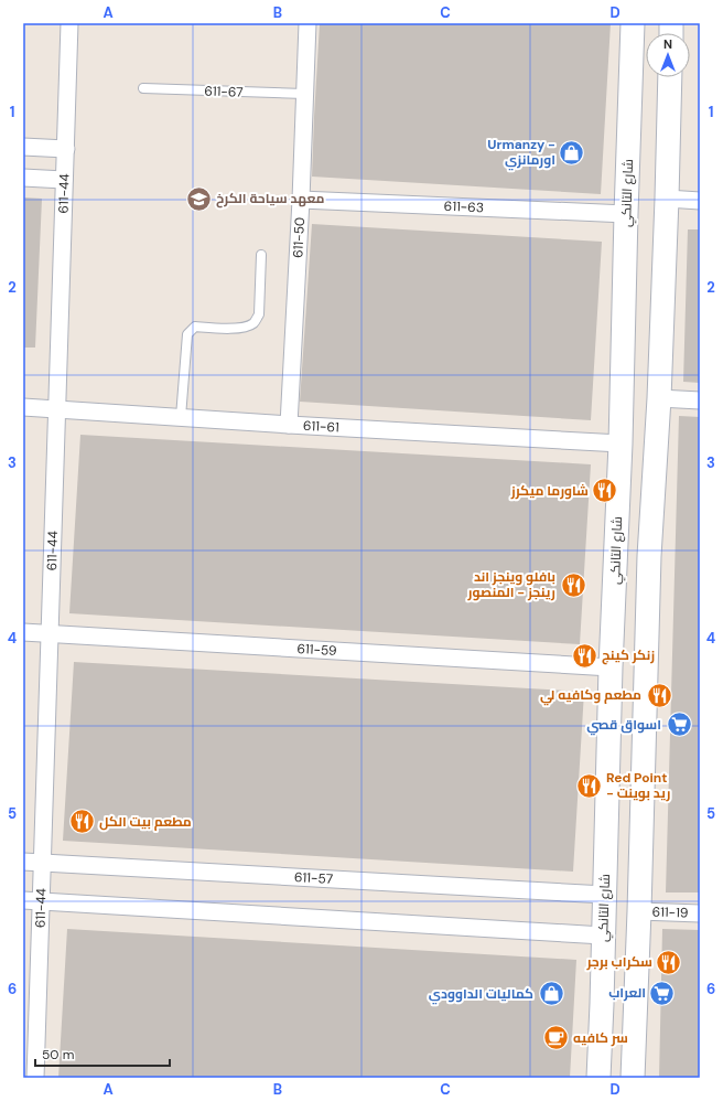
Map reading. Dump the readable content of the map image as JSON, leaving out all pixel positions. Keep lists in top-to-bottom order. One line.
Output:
{"streets":{"street":["611-44","شارع التانكي","611-63","611-50","611-61","611-59","611-57","611-19"],"lane":["611-67"]},"crossings":[["611-67","611-50"],["611-44","611-61"],["611-44","611-59"],["611-44","611-57"],["شارع التانكي","611-63"],["شارع التانكي","611-61"],["شارع التانكي","611-59"],["شارع التانكي","611-57"],["611-63","611-50"],["611-50","611-61"]],"places":{"shop":["Urmanzy - اورمانزي","كماليات الداوودي"],"school or university":["معهد سياحة الكرخ"],"restaurant":["شاورما ميكرز","بافلو وينجز اند رينجز - المنصور","زنكر كينج","مطعم وكافيه لي","Red Point - ريد بوينت","مطعم بيت الكل","سكراب برجر"],"supermarket":["اسواق قصي","العراب"],"cafe":["سر كافيه"]},"scale_bar":"50 m","north":"top","grid":{"columns":["A","B","C","D"],"rows":["1","2","3","4","5","6"]}}
